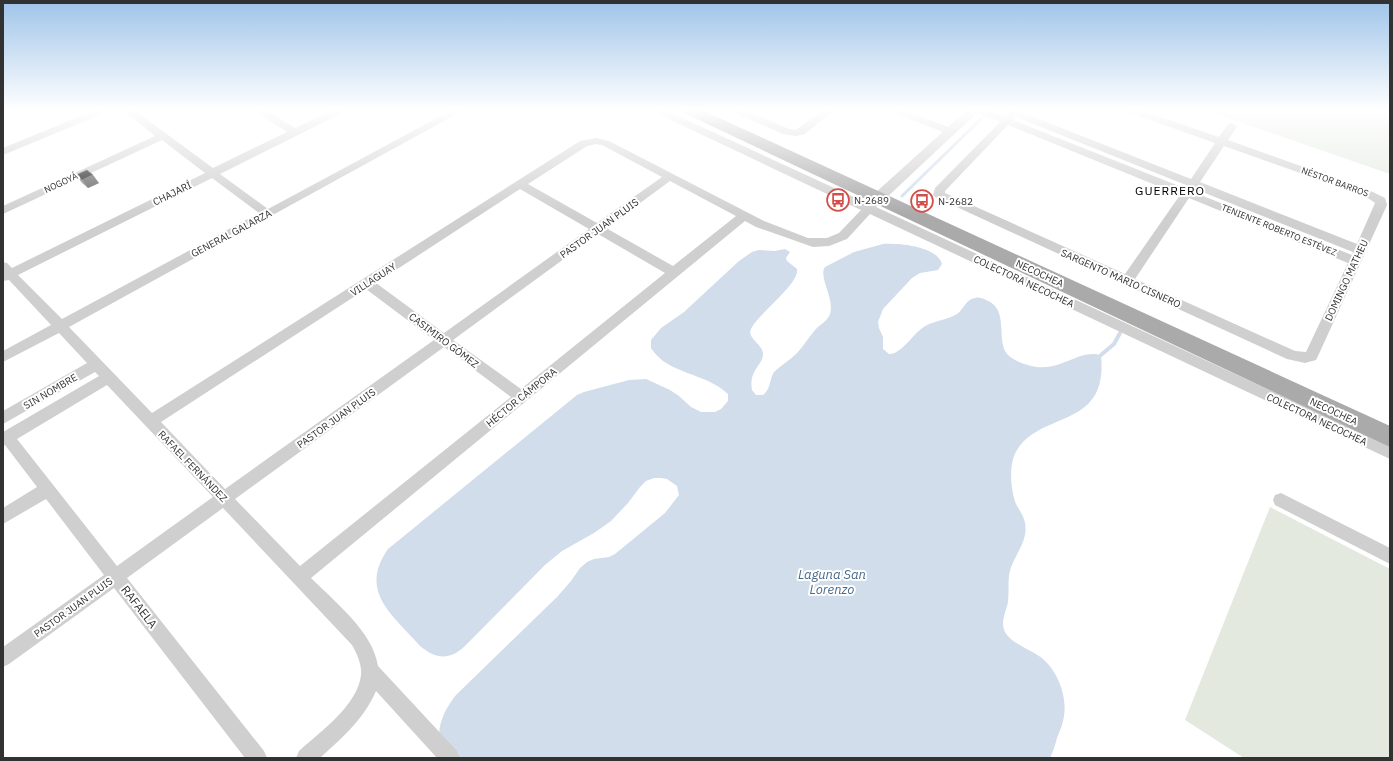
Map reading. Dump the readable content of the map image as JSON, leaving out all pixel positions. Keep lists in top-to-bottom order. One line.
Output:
{"streets":{"main road":["NECOCHEA"],"street":["NÉSTOR BARROS","NOGOYÁ","CHAJARÍ","PASTOR JUAN PLUIS","TENIENTE ROBERTO ESTÉVEZ","GENERAL GALARZA","SARGENTO MARIO CISNERO","VILLAGUAY","DOMINGO MATHEU","COLECTORA NECOCHEA","CASIMIRO GÓMEZ","SIN NOMBRE","HÉCTOR CÁMPORA","RAFAEL FERNÁNDEZ","RAFAELA"]},"crossings":[["NÉSTOR BARROS","DOMINGO MATHEU"],["CHAJARÍ","RAFAEL FERNÁNDEZ"],["PASTOR JUAN PLUIS","VILLAGUAY"],["PASTOR JUAN PLUIS","CASIMIRO GÓMEZ"],["PASTOR JUAN PLUIS","RAFAEL FERNÁNDEZ"],["PASTOR JUAN PLUIS","RAFAELA"],["TENIENTE ROBERTO ESTÉVEZ","DOMINGO MATHEU"],["GENERAL GALARZA","RAFAEL FERNÁNDEZ"],["NECOCHEA","COLECTORA NECOCHEA"],["SARGENTO MARIO CISNERO","DOMINGO MATHEU"],["VILLAGUAY","CASIMIRO GÓMEZ"],["VILLAGUAY","RAFAEL FERNÁNDEZ"],["CASIMIRO GÓMEZ","HÉCTOR CÁMPORA"],["SIN NOMBRE","RAFAEL FERNÁNDEZ"],["HÉCTOR CÁMPORA","RAFAEL FERNÁNDEZ"]],"districts":["GUERRERO"],"water":["Laguna San Lorenzo"],"places":{"bus stop":["N-2689","N-2682"]}}
